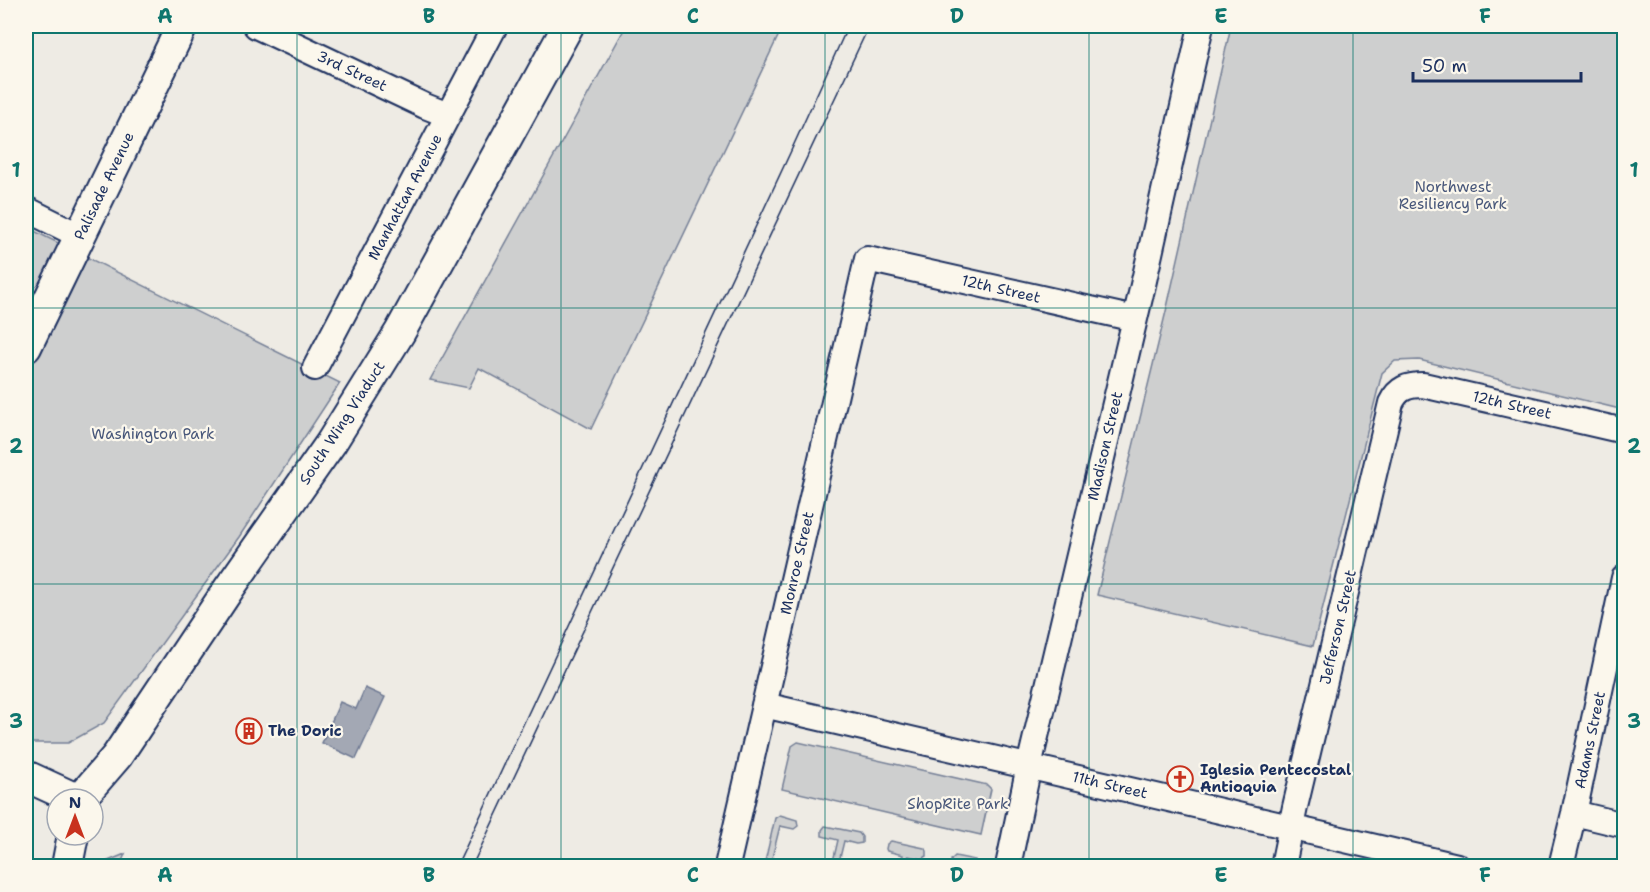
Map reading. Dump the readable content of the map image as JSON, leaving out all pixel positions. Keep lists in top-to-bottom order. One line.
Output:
{"streets":{"main road":["Palisade Avenue","South Wing Viaduct"],"street":["3rd Street","Manhattan Avenue","12th Street","Madison Street","Monroe Street","Jefferson Street","Adams Street","11th Street"]},"crossings":[["3rd Street","Manhattan Avenue"],["12th Street","Madison Street"],["12th Street","Monroe Street"],["12th Street","Jefferson Street"],["Madison Street","11th Street"],["Monroe Street","11th Street"],["Jefferson Street","11th Street"]],"parks":["Northwest Resiliency Park","Washington Park","ShopRite Park"],"places":{"building":["The Doric"],"church":["Iglesia Pentecostal Antioquia"]},"scale_bar":"50 m","north":"top","grid":{"columns":["A","B","C","D","E","F"],"rows":["1","2","3"]}}
